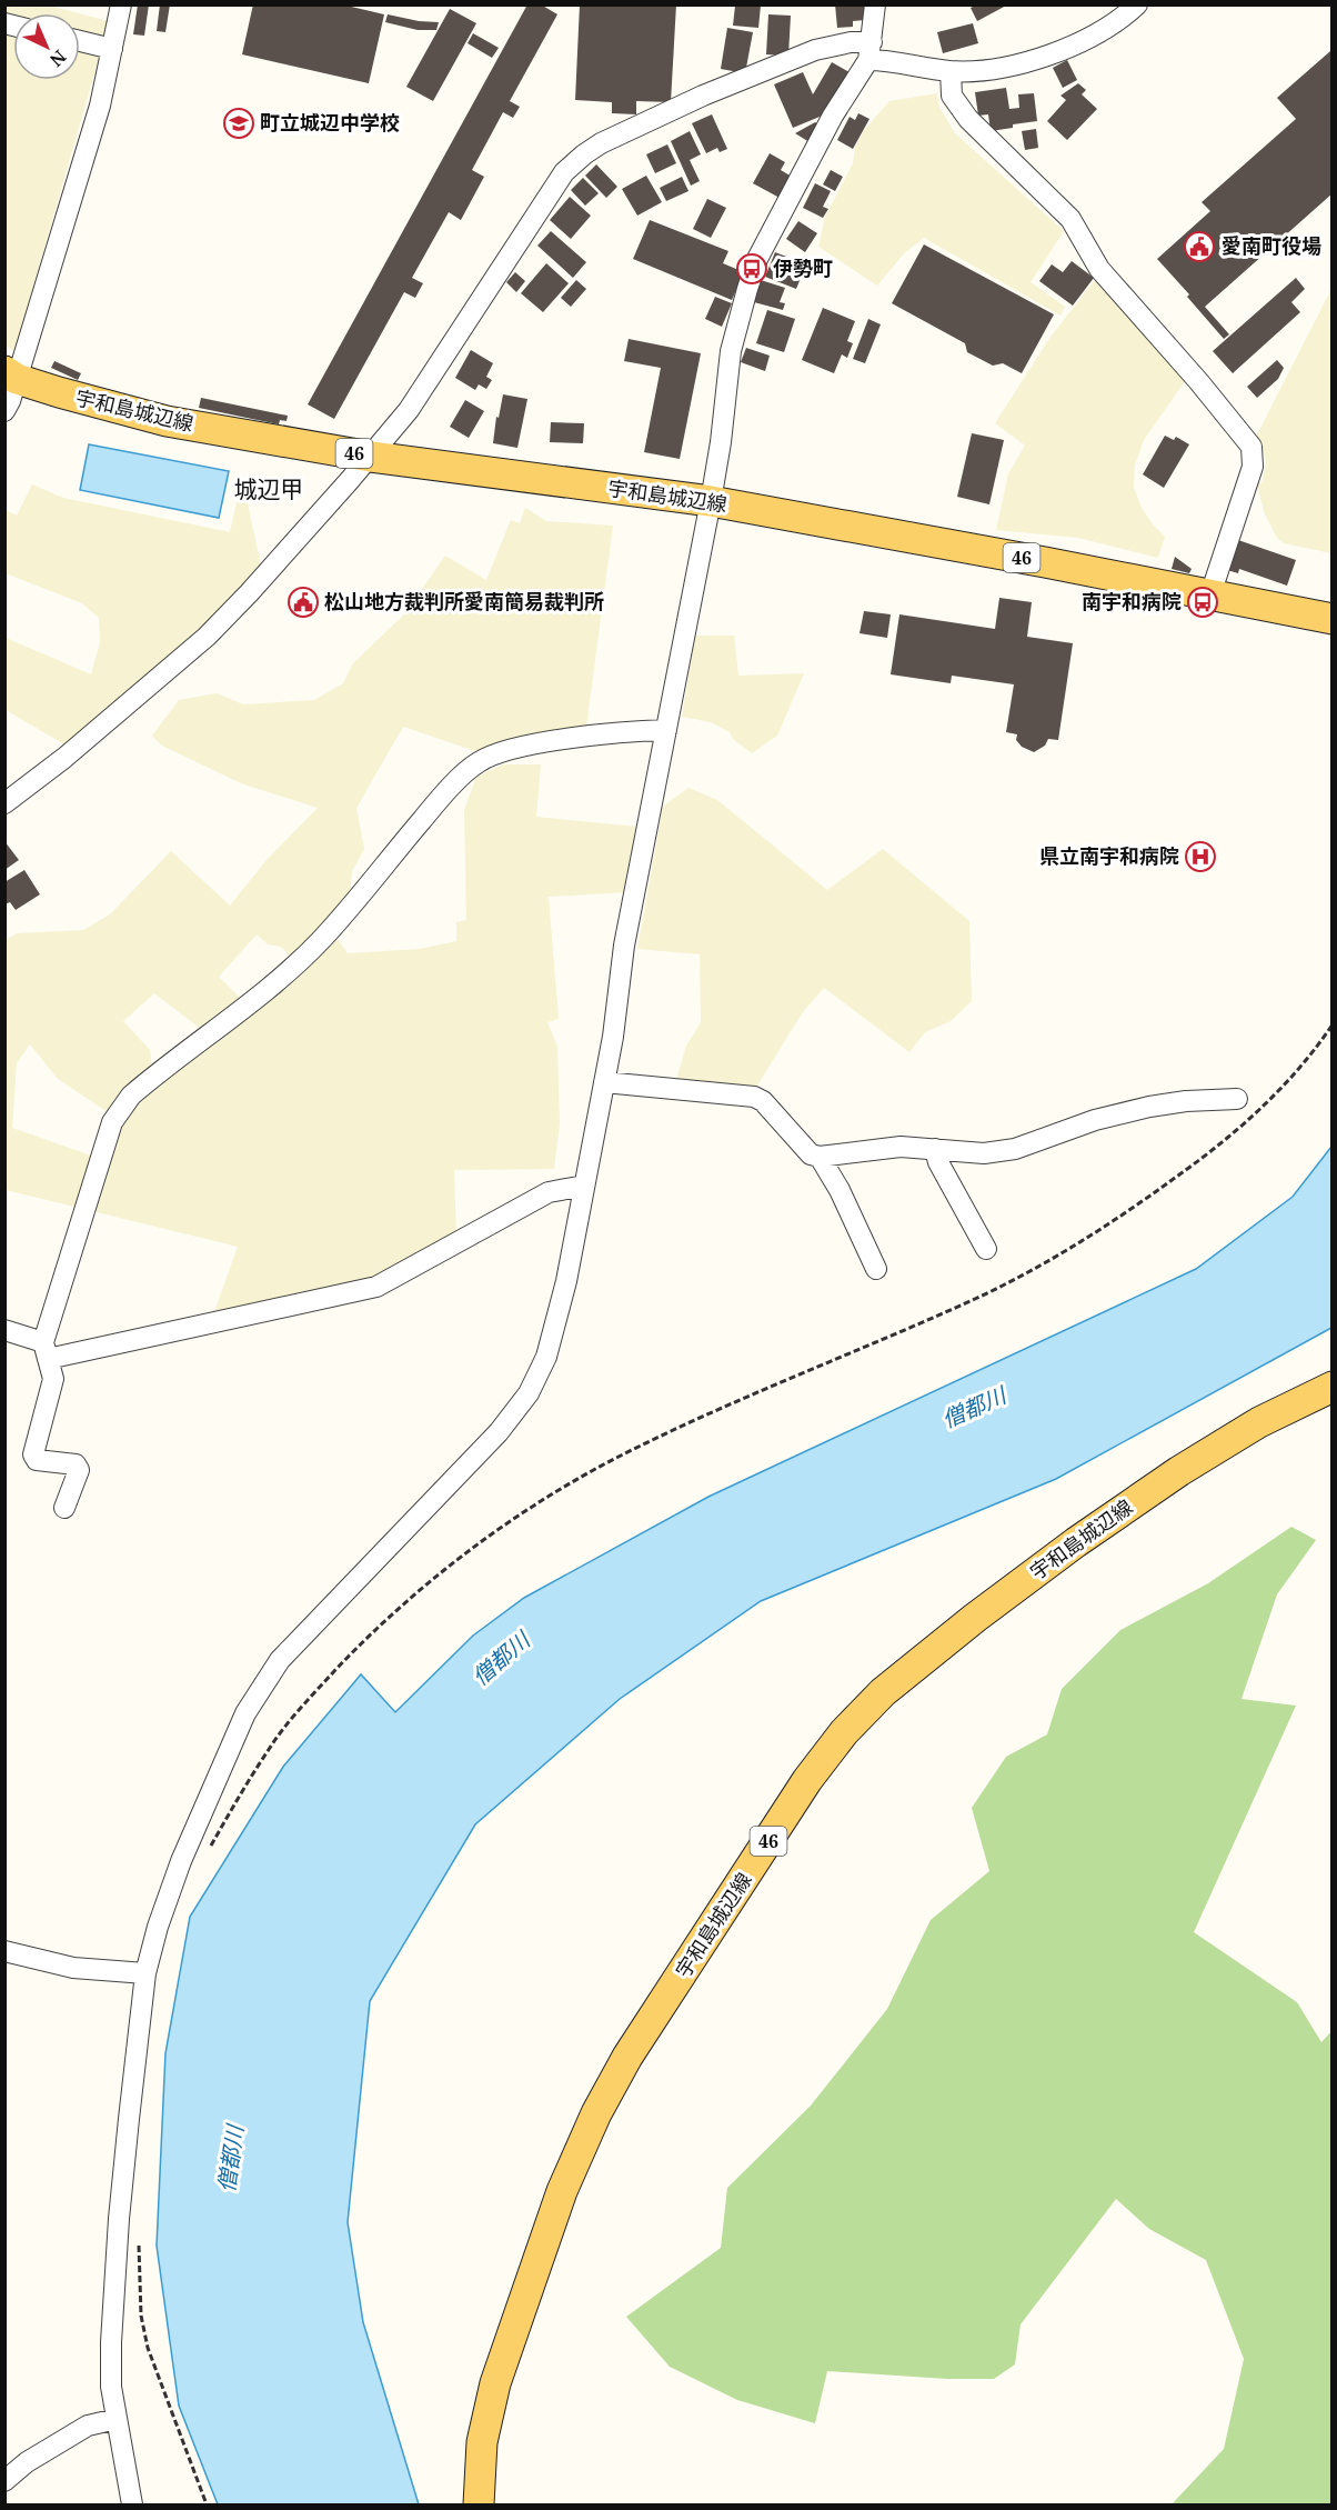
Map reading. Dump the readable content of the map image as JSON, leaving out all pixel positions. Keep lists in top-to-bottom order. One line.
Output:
{"streets":{"main road":["宇和島城辺線","46"]},"districts":["城辺甲"],"water":["僧都川"],"places":{"school or university":["町立城辺中学校"],"public building":["愛南町役場","松山地方裁判所愛南簡易裁判所"],"bus stop":["伊勢町","南宇和病院"],"hospital":["県立南宇和病院"]},"north":"bottom right"}
